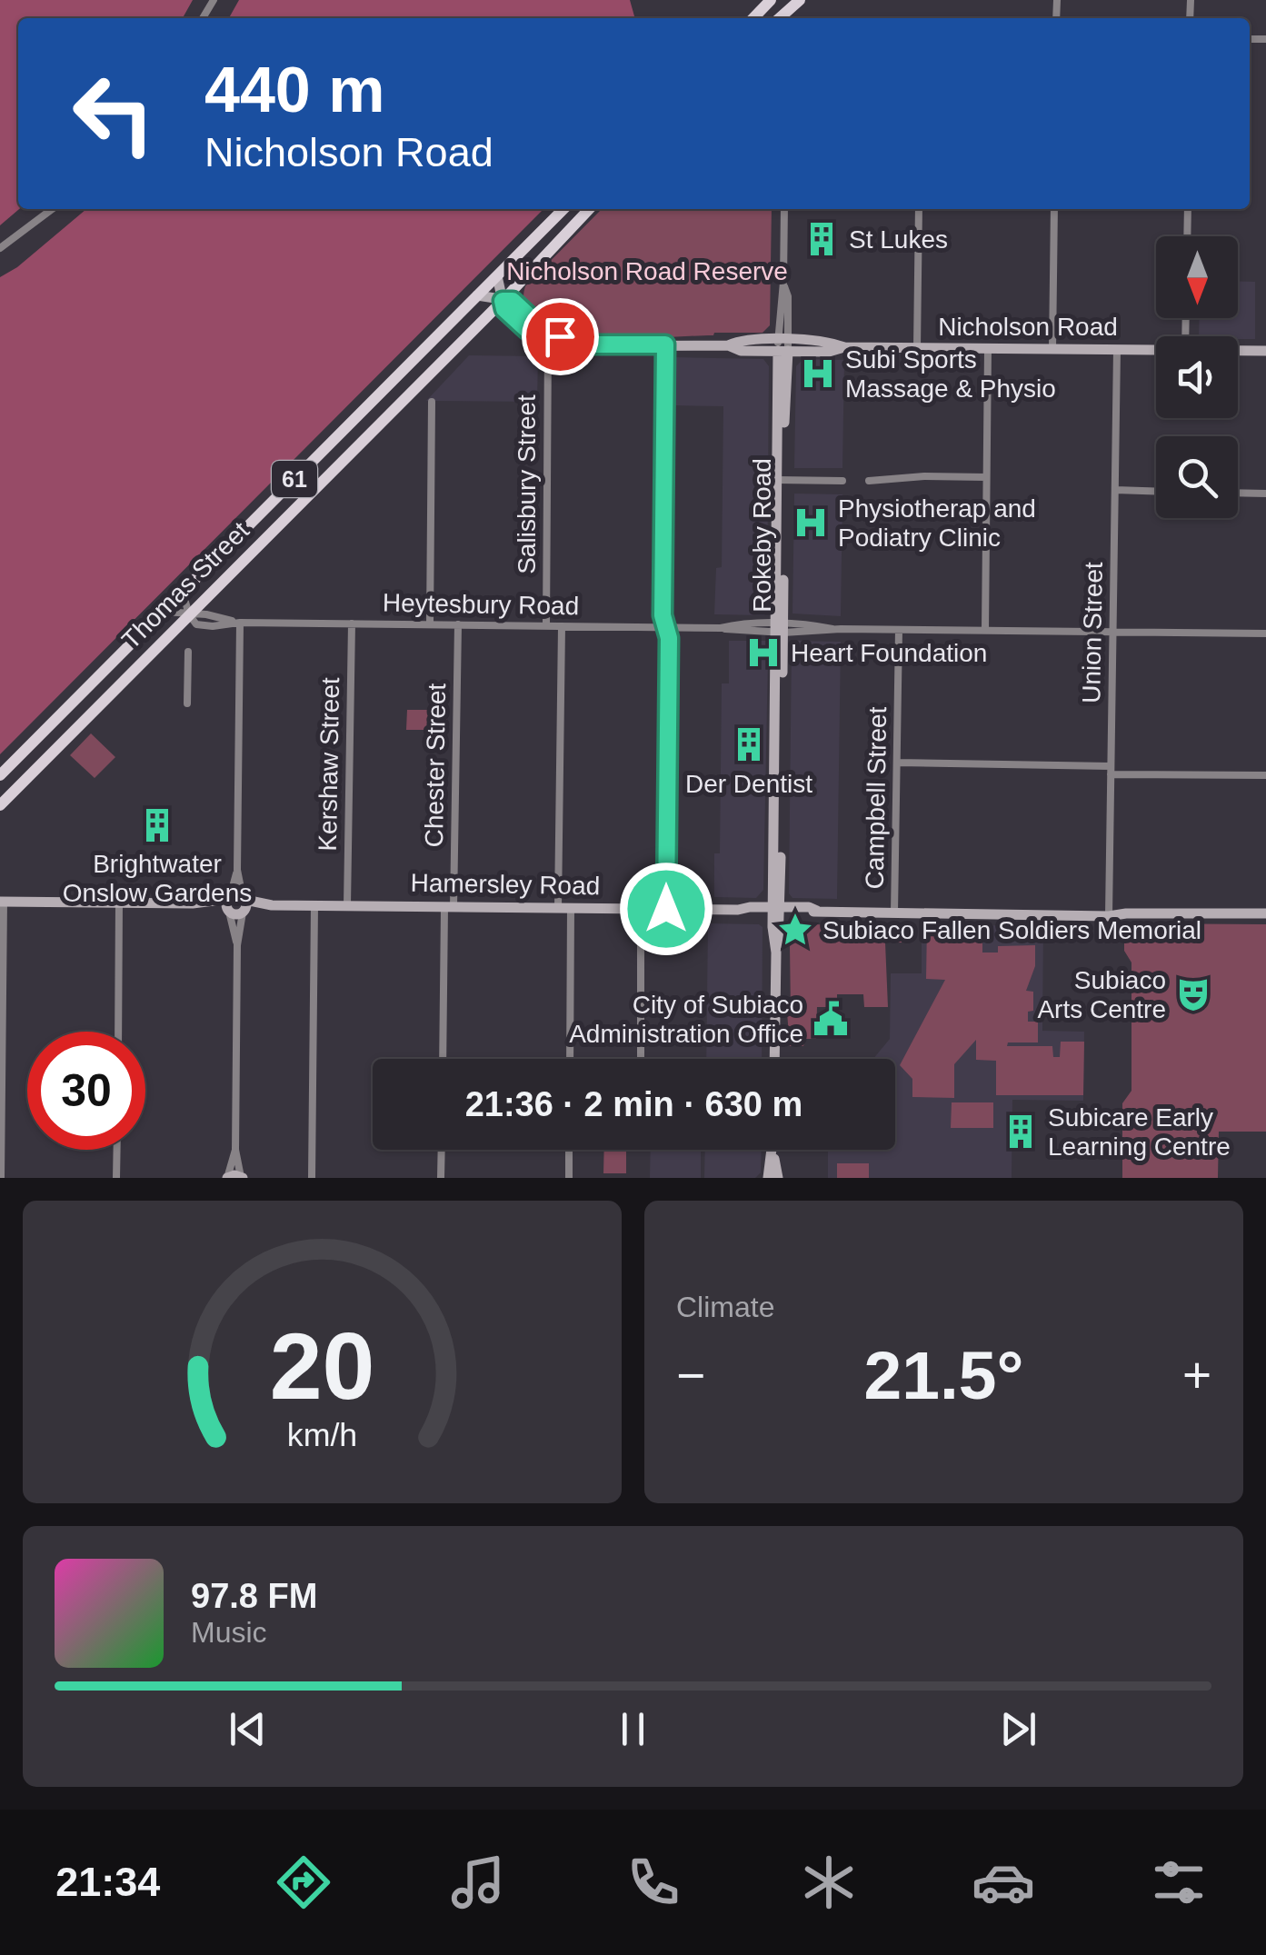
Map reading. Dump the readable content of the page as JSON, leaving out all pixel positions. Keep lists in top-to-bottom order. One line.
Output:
{"streets":{"main road":["Nicholson Road","61","Rokeby Road","Thomas Street","Hamersley Road"],"street":["Salisbury Street","Heytesbury Road","Union Street","Kershaw Street","Chester Street","Campbell Street"]},"crossings":[["Nicholson Road","Salisbury Street"],["Nicholson Road","Rokeby Road"],["Nicholson Road","Thomas Street"],["Nicholson Road","Union Street"],["Salisbury Street","Heytesbury Road"],["Rokeby Road","Heytesbury Road"],["Rokeby Road","Hamersley Road"],["Thomas Street","Heytesbury Road"],["Heytesbury Road","Union Street"],["Heytesbury Road","Kershaw Street"],["Heytesbury Road","Chester Street"],["Heytesbury Road","Campbell Street"],["Union Street","Hamersley Road"],["Kershaw Street","Hamersley Road"],["Chester Street","Hamersley Road"],["Campbell Street","Hamersley Road"]],"parks":["Nicholson Road Reserve"],"places":{"building":["St Lukes","Der Dentist","Brightwater Onslow Gardens","Subicare Early Learning Centre"],"hospital":["Subi Sports Massage & Physio","Physiotherap and Podiatry Clinic","Heart Foundation"],"place":["Subiaco Fallen Soldiers Memorial"],"theatre":["Subiaco Arts Centre"],"public building":["City of Subiaco Administration Office"]},"north":"bottom","page":{"turn":["440 m","Nicholson Road"],"limit":"30","trip":"21:36 · 2 min · 630 m","tile":"Climate","heat":["−","21.5°","+"],"song":["97.8 FM","Music"],"tabs":"21:34","gauge":["20","km/h"]}}
